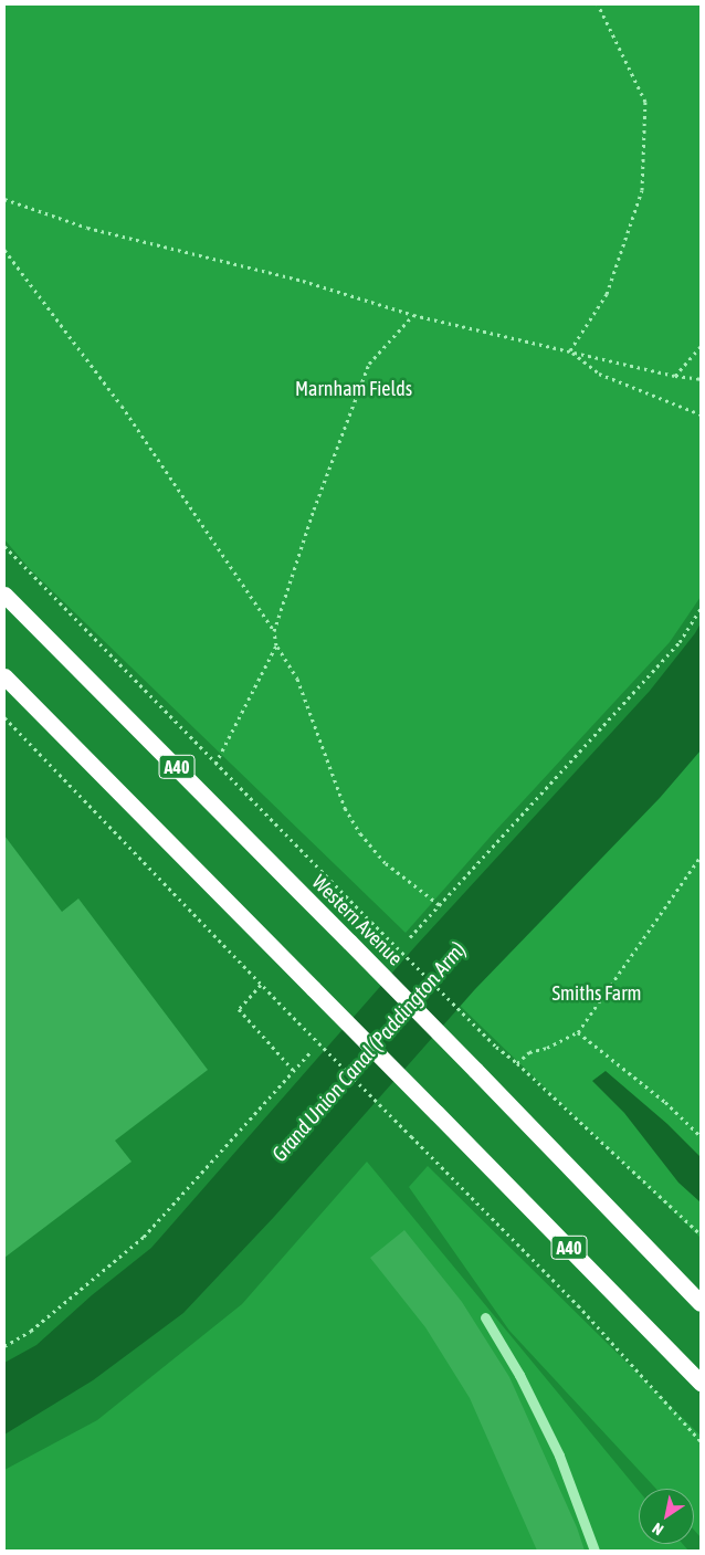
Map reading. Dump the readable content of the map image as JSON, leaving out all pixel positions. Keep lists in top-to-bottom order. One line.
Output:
{"streets":{"highway":["A40","Western Avenue"]},"water":["Grand Union Canal (Paddington Arm)"],"parks":["Marnham Fields","Smiths Farm"],"north":"bottom left"}
